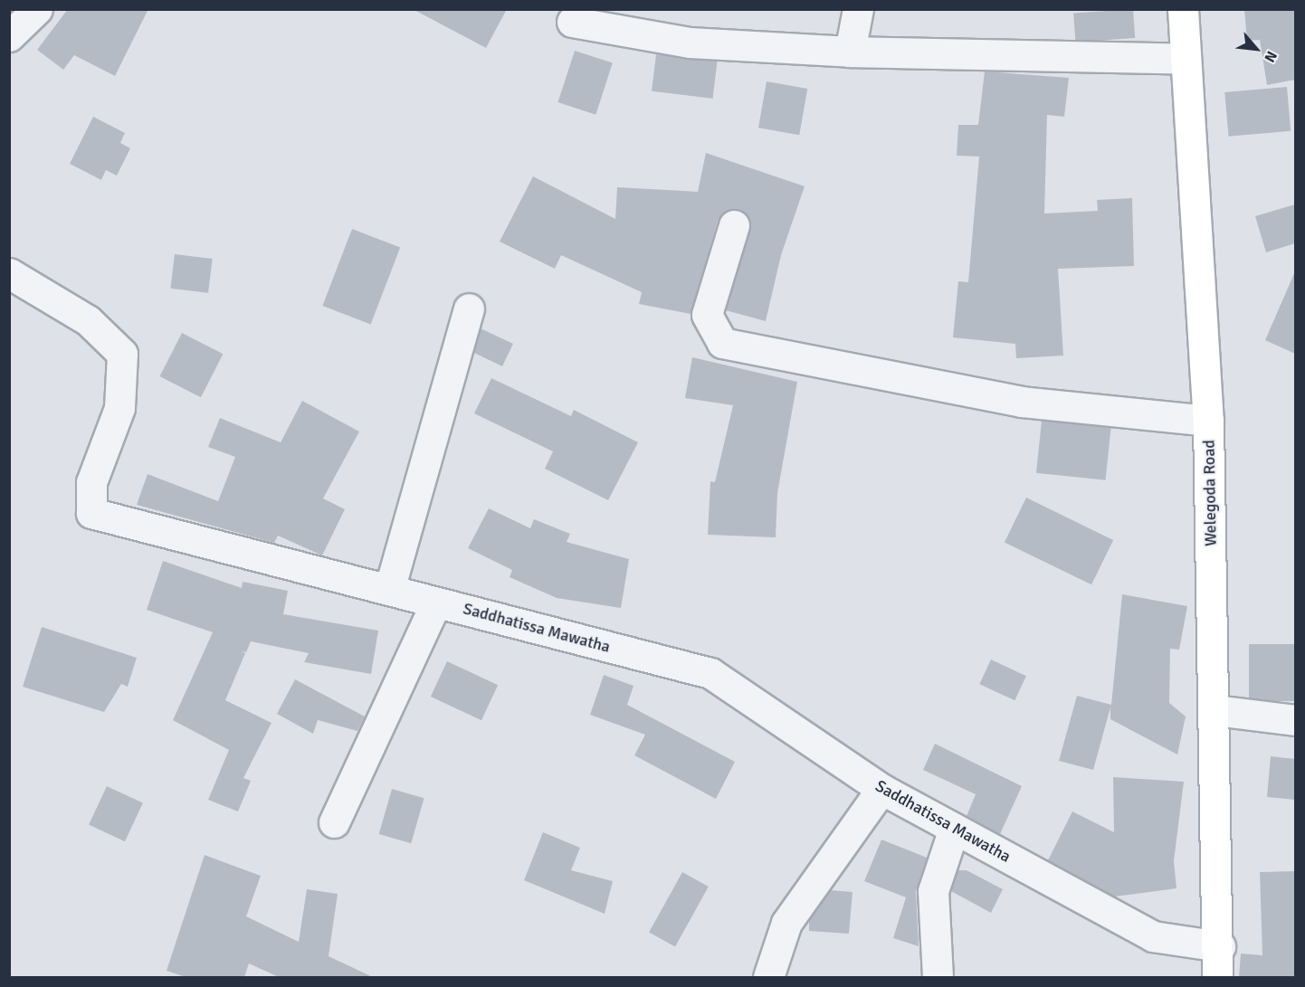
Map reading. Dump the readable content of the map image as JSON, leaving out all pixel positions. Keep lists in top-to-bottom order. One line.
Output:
{"streets":{"street":["Welegoda Road","Saddhatissa Mawatha"]},"crossings":[["Welegoda Road","Saddhatissa Mawatha"]],"north":"bottom right"}
